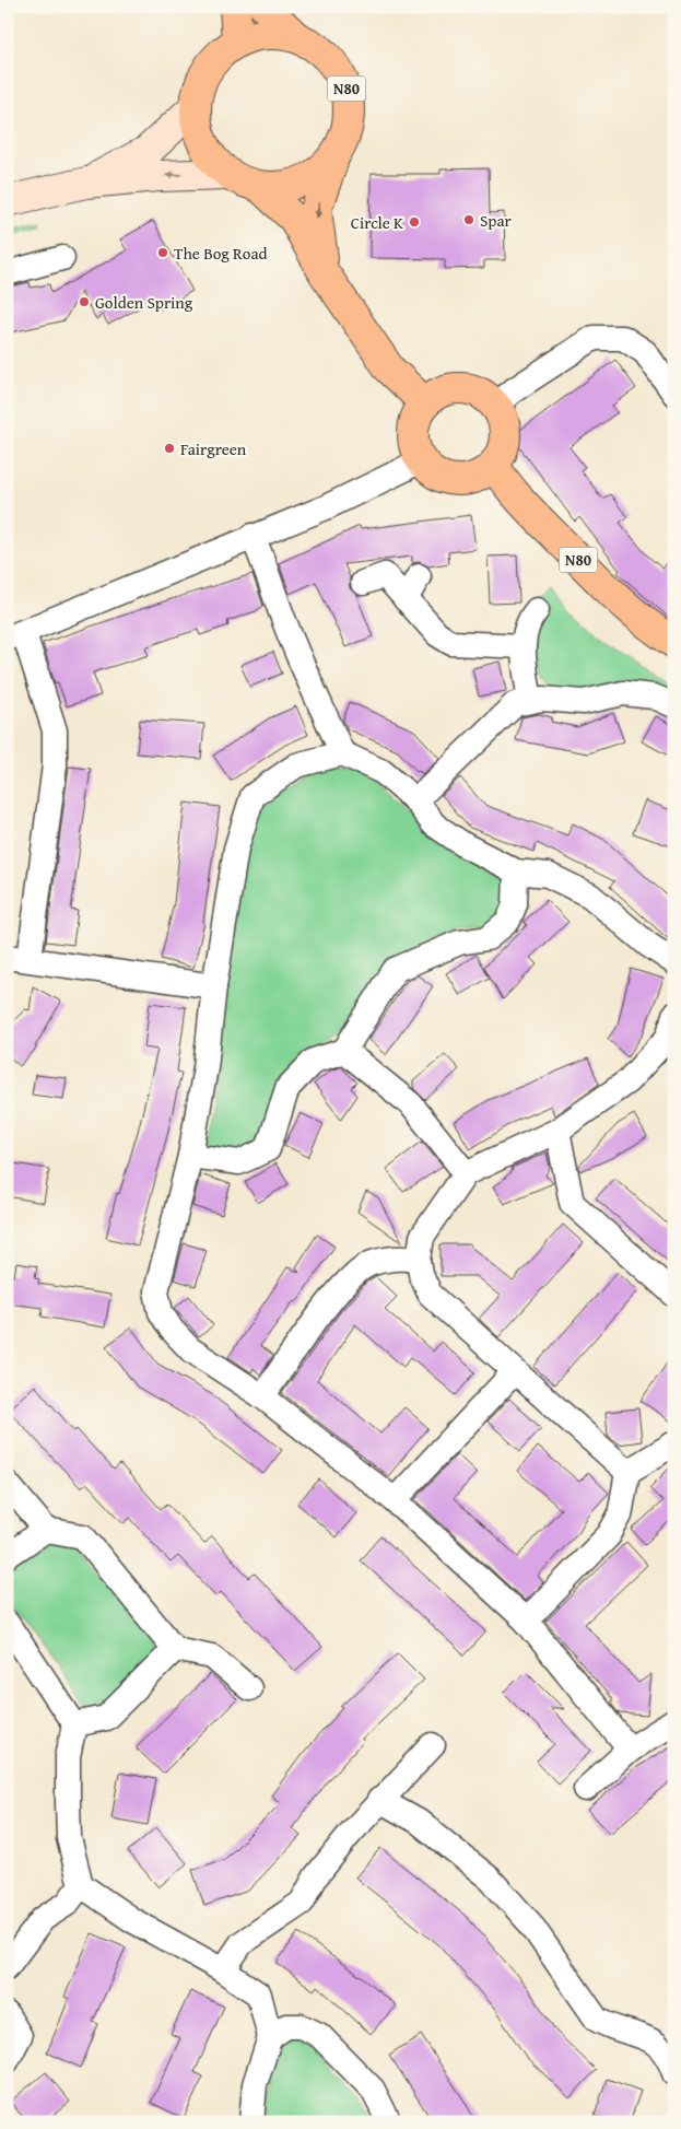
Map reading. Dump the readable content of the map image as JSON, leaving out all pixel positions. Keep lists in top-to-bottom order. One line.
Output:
{"streets":{"main road":["N80"]},"places":["Spar","Circle K","The Bog Road","Golden Spring","Fairgreen"]}
